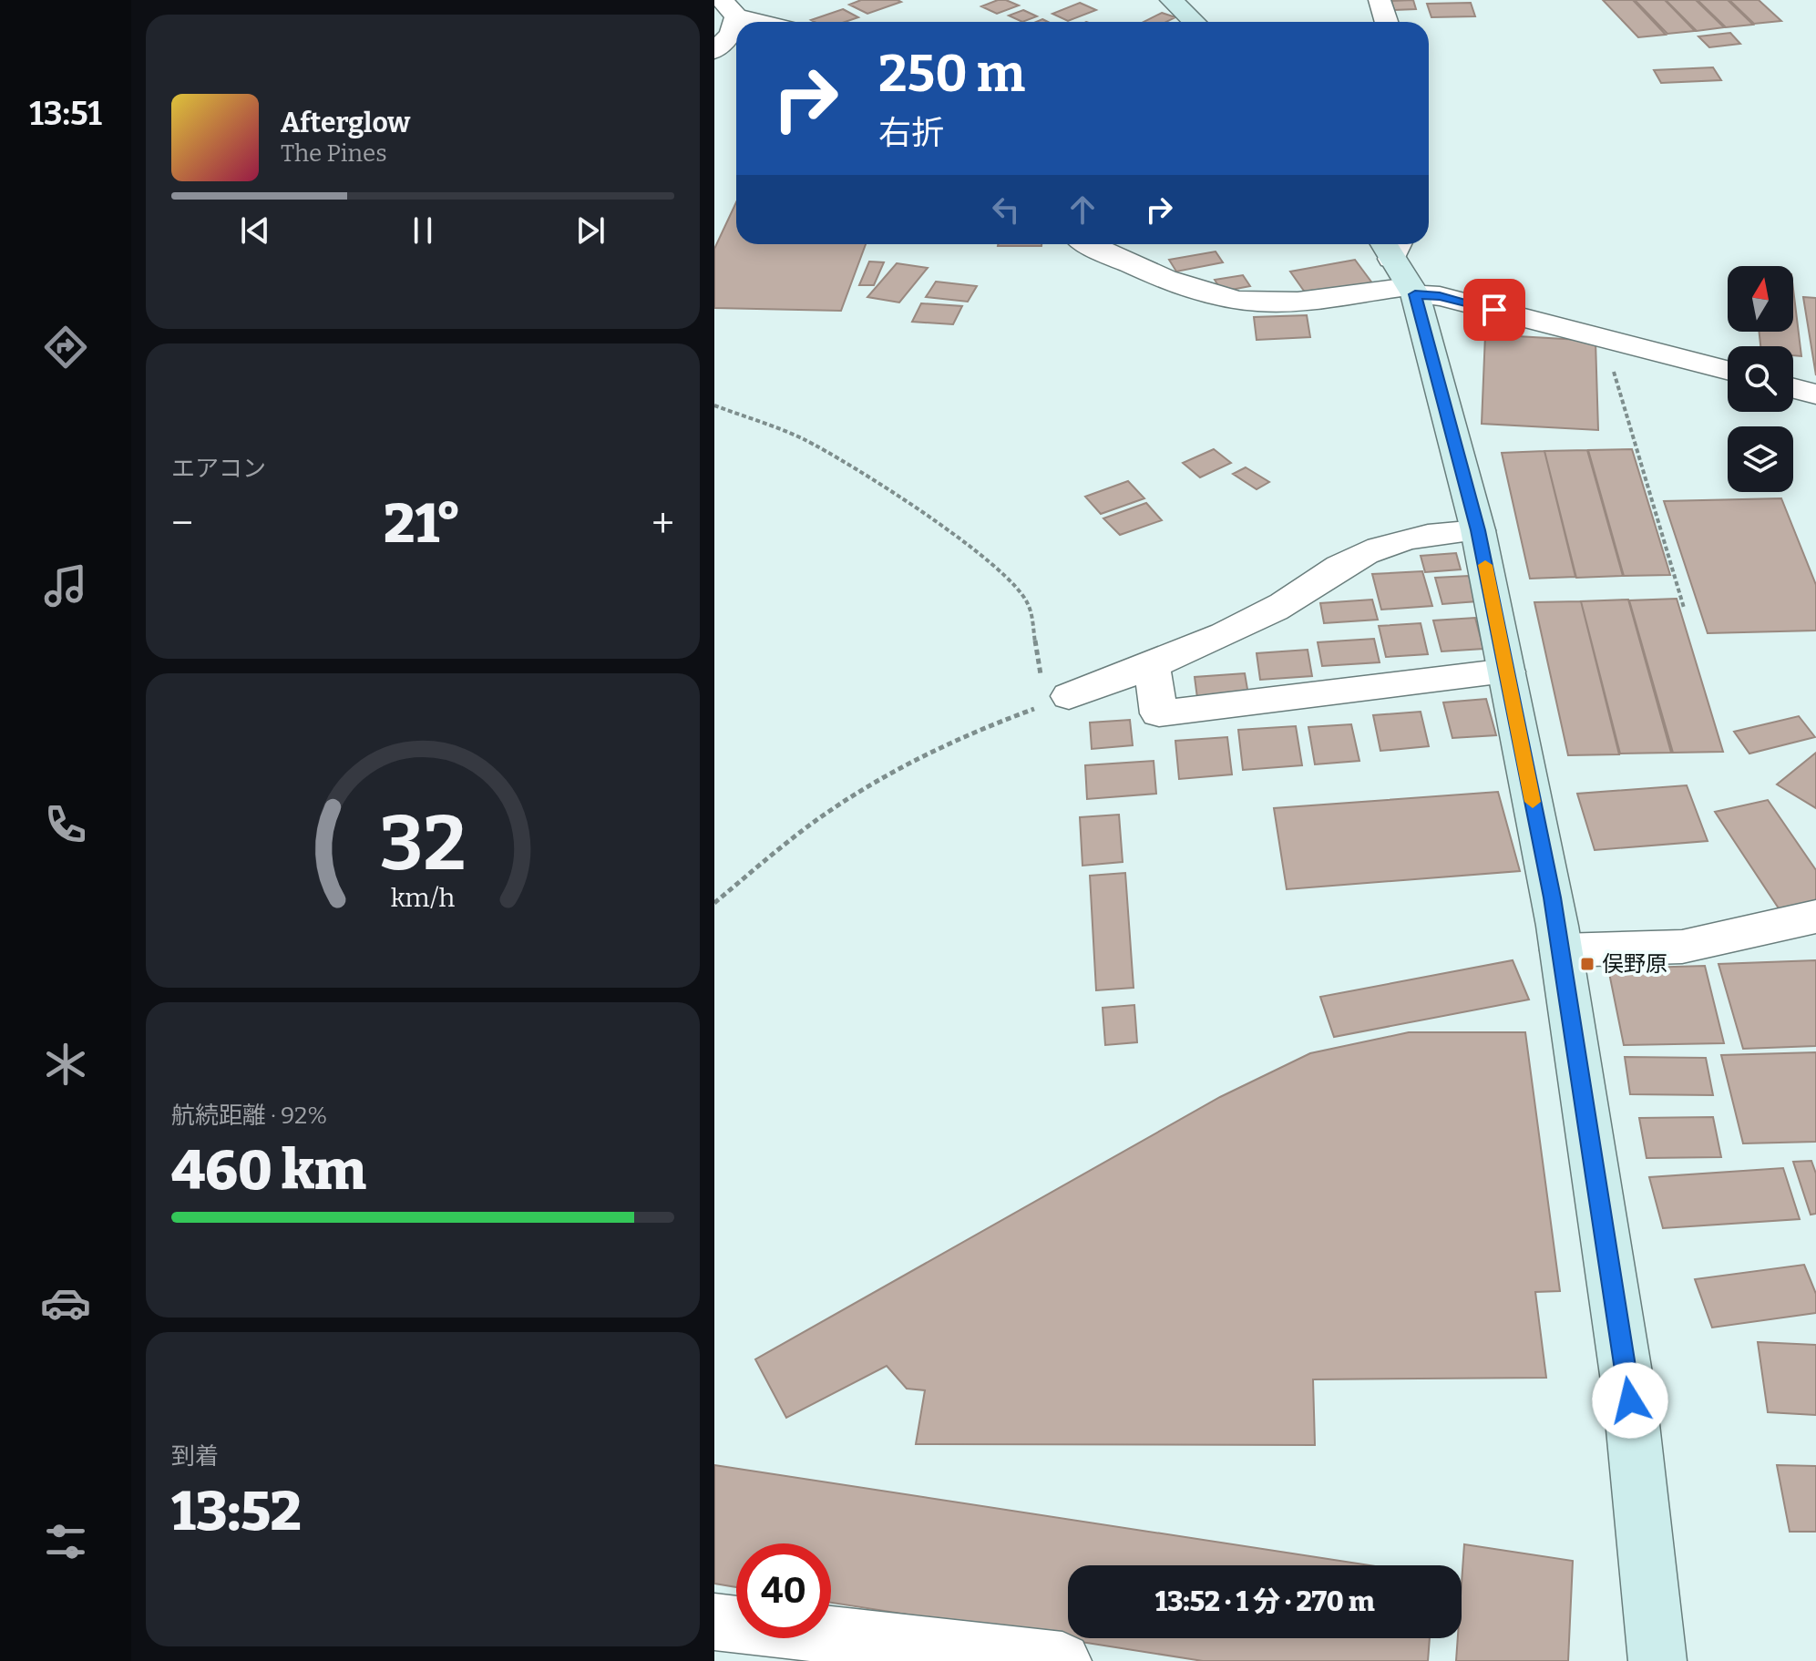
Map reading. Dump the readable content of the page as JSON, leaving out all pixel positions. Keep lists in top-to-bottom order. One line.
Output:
{"places":{"transit":["俣野原"]},"north":"top","page":{"tabs":"13:51","turn":["250 m","右折"],"song":["Afterglow","The Pines"],"tile":["エアコン",["航続距離 · 92%","460 km"],["到着","13:52"]],"heat":["−","21°","+"],"limit":"40","trip":"13:52 · 1 分 · 270 m","gauge":["32","km/h"]}}
